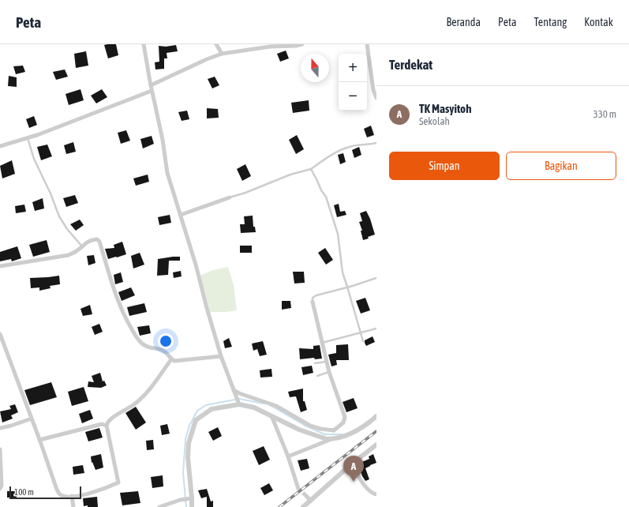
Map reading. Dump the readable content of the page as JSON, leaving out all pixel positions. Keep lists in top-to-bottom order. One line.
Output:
{"scale_bar":"100 m","north":"top","page":{"header":"Peta","nav":["Beranda","Peta","Tentang","Kontak"],"heading":"Terdekat","map_buttons":["+","−"],"list":[{"mark":"A","name":"TK Masyitoh","note":"Sekolah","value":"330 m"}],"buttons":["Simpan","Bagikan"],"pins":"A","scale":"100 m"}}
